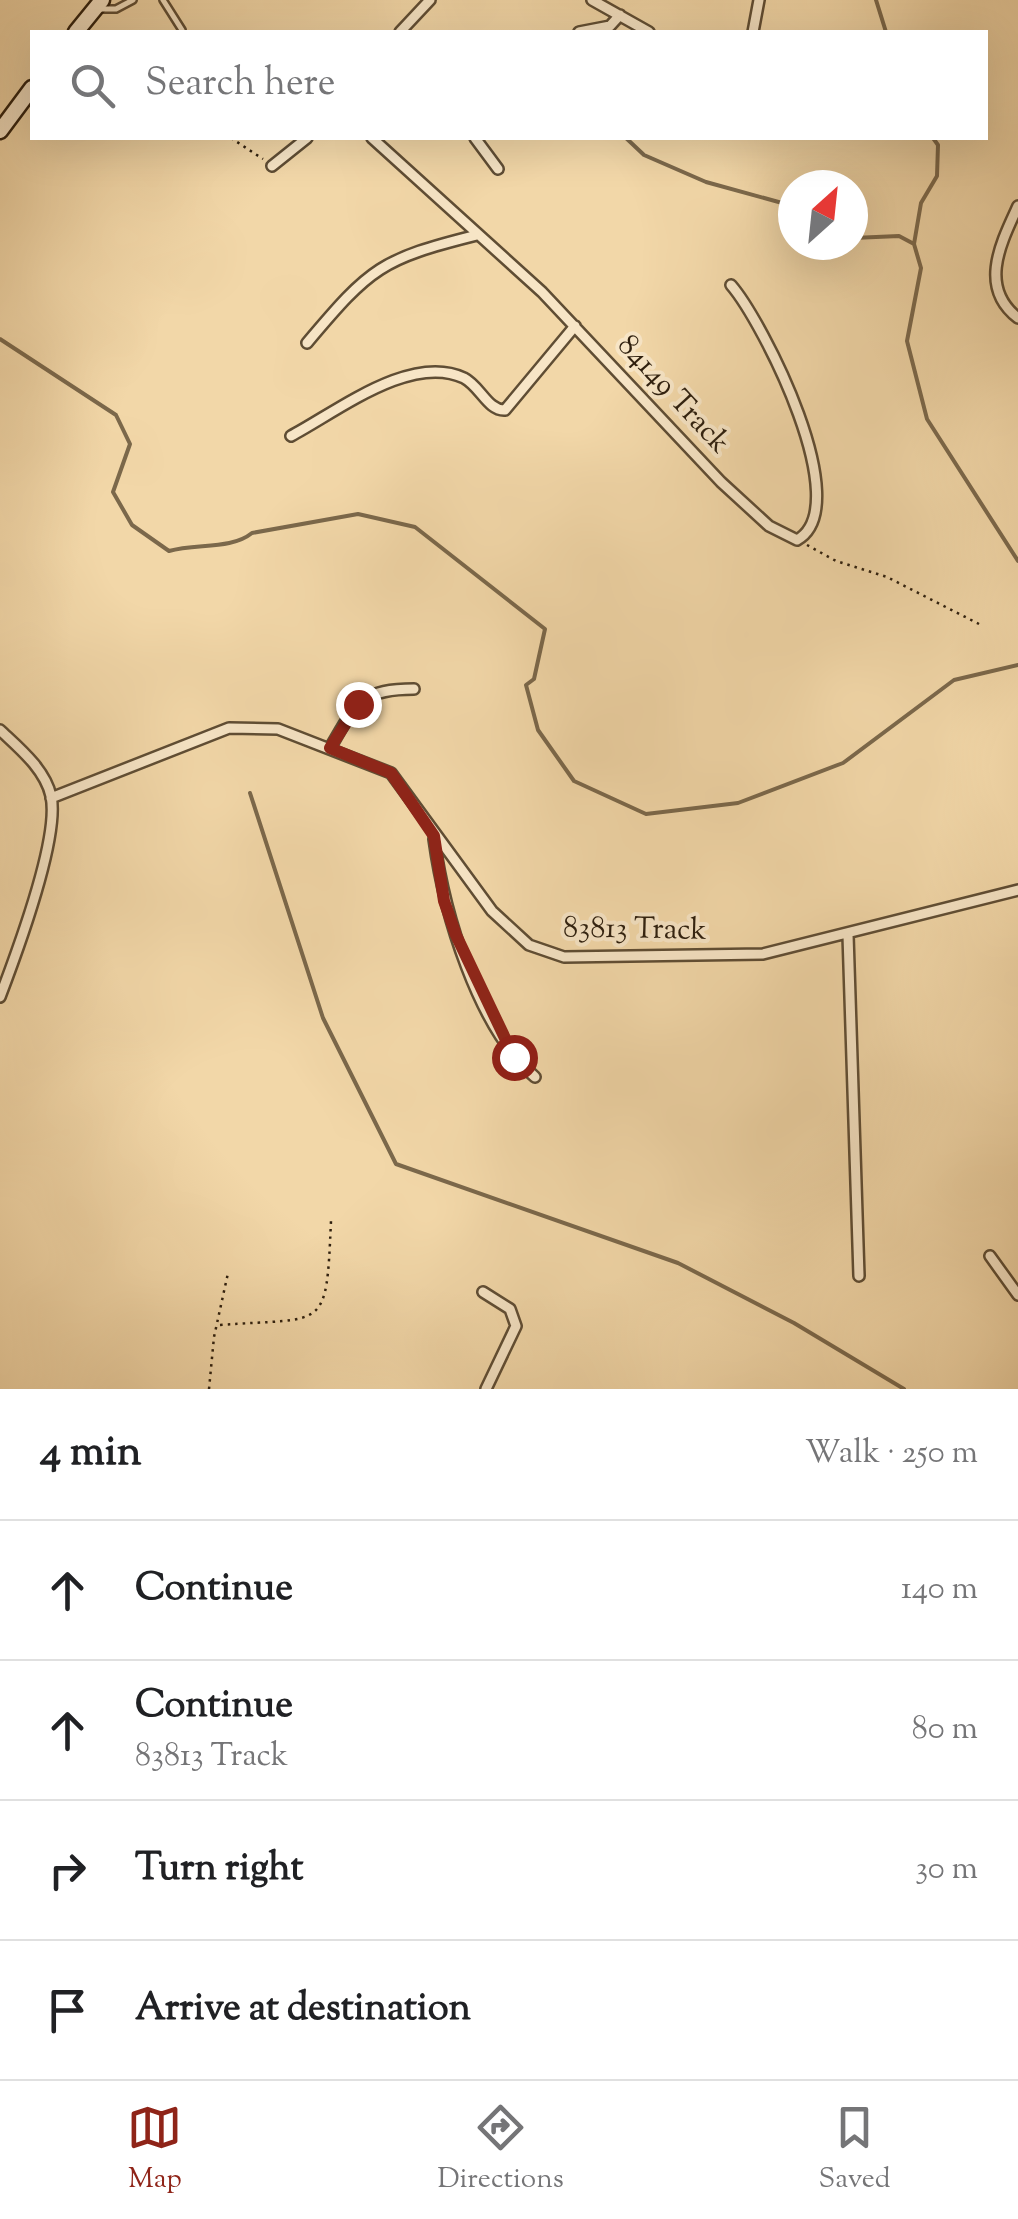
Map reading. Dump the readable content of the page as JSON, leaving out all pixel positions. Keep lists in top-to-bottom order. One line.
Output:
{"streets":{"street":["84149 Track","83813 Track"]},"north":"top right","page":{"search":"Search here","heading":["4 min","Walk · 250 m"],"list":[["Continue","140 m"],["Continue","83813 Track","80 m"],["Turn right","30 m"],"Arrive at destination"],"nav":["Map","Directions","Saved"]}}
